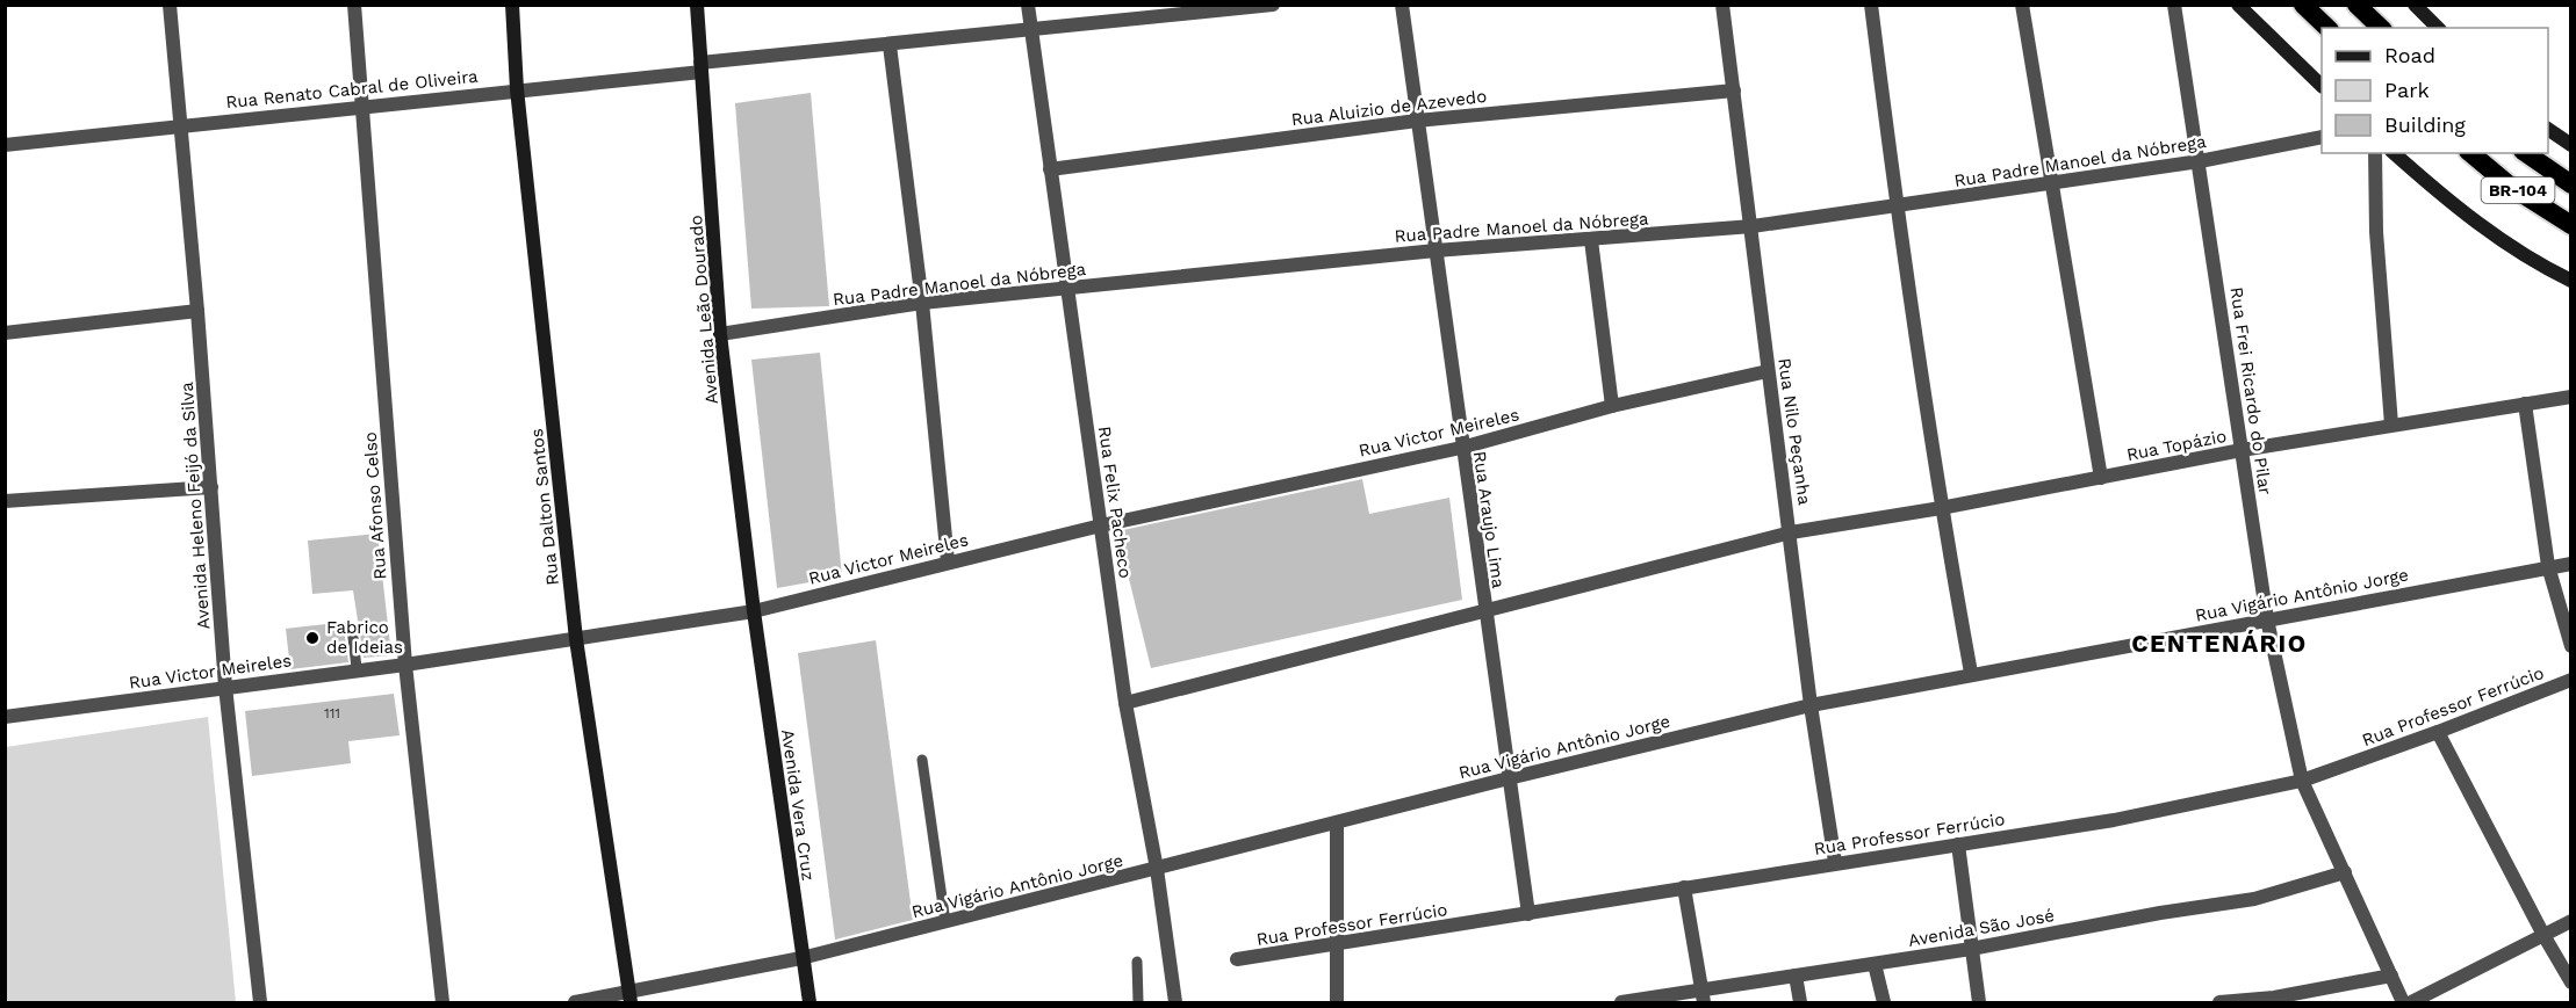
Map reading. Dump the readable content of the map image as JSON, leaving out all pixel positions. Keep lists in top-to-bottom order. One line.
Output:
{"streets":{"highway":["BR-104"],"main road":["Avenida Leão Dourado","Rua Dalton Santos","Avenida Vera Cruz"],"street":["Rua Renato Cabral de Oliveira","Rua Aluizio de Azevedo","Rua Padre Manoel da Nóbrega","Rua Frei Ricardo do Pilar","Rua Nilo Peçanha","Rua Victor Meireles","Rua Topázio","Rua Felix Pacheco","Avenida Heleno Feijó da Silva","Rua Afonso Celso","Rua Araujo Lima","Rua Vigário Antônio Jorge","Rua Professor Ferrúcio","Avenida São José"]},"crossings":[["Rua Renato Cabral de Oliveira","Avenida Leão Dourado"],["Rua Renato Cabral de Oliveira","Rua Felix Pacheco"],["Rua Renato Cabral de Oliveira","Avenida Heleno Feijó da Silva"],["Rua Renato Cabral de Oliveira","Rua Afonso Celso"],["Rua Renato Cabral de Oliveira","Rua Dalton Santos"],["Rua Aluizio de Azevedo","Rua Nilo Peçanha"],["Rua Aluizio de Azevedo","Rua Felix Pacheco"],["Rua Aluizio de Azevedo","Rua Araujo Lima"],["Rua Padre Manoel da Nóbrega","Avenida Leão Dourado"],["Rua Padre Manoel da Nóbrega","Rua Frei Ricardo do Pilar"],["Rua Padre Manoel da Nóbrega","Rua Nilo Peçanha"],["Rua Padre Manoel da Nóbrega","Rua Felix Pacheco"],["Rua Padre Manoel da Nóbrega","Rua Araujo Lima"],["Avenida Leão Dourado","Rua Victor Meireles"],["Avenida Leão Dourado","Avenida Vera Cruz"],["Rua Frei Ricardo do Pilar","Rua Topázio"],["Rua Frei Ricardo do Pilar","Rua Vigário Antônio Jorge"],["Rua Frei Ricardo do Pilar","Rua Professor Ferrúcio"],["Rua Frei Ricardo do Pilar","Avenida São José"],["Rua Nilo Peçanha","Rua Victor Meireles"],["Rua Nilo Peçanha","Rua Topázio"],["Rua Nilo Peçanha","Rua Vigário Antônio Jorge"],["Rua Nilo Peçanha","Rua Professor Ferrúcio"],["Rua Victor Meireles","Rua Felix Pacheco"],["Rua Victor Meireles","Avenida Heleno Feijó da Silva"],["Rua Victor Meireles","Rua Afonso Celso"],["Rua Victor Meireles","Rua Dalton Santos"],["Rua Victor Meireles","Rua Araujo Lima"],["Rua Victor Meireles","Avenida Vera Cruz"],["Rua Topázio","Rua Felix Pacheco"],["Rua Topázio","Rua Araujo Lima"],["Rua Felix Pacheco","Rua Vigário Antônio Jorge"],["Rua Dalton Santos","Rua Vigário Antônio Jorge"],["Rua Araujo Lima","Rua Vigário Antônio Jorge"],["Rua Araujo Lima","Rua Professor Ferrúcio"],["Rua Vigário Antônio Jorge","Avenida Vera Cruz"]],"districts":["CENTENÁRIO"],"places":["Fabrico de Ideias"],"house_numbers":["111"],"legend":["Road","Park","Building"]}
